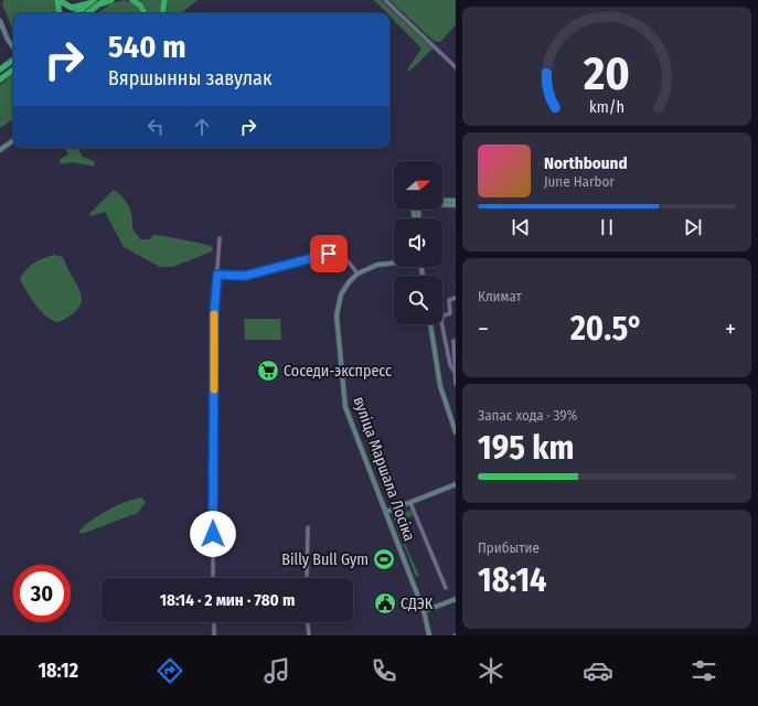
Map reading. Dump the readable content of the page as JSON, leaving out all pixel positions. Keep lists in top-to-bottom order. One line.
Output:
{"streets":{"main road":["вуліца Маршала Лосіка"]},"places":{"supermarket":["Соседи-экспресс"],"sports":["Billy Bull Gym"],"public building":["СДЭК"]},"north":"right","page":{"turn":["540 m","Вяршынны завулак"],"song":["Northbound","June Harbor"],"tile":["Климат",["Запас хода · 39%","195 km"],["Прибытие","18:14"]],"heat":["−","20.5°","+"],"limit":"30","trip":"18:14 · 2 мин · 780 m","tabs":"18:12","gauge":["20","km/h"]}}
